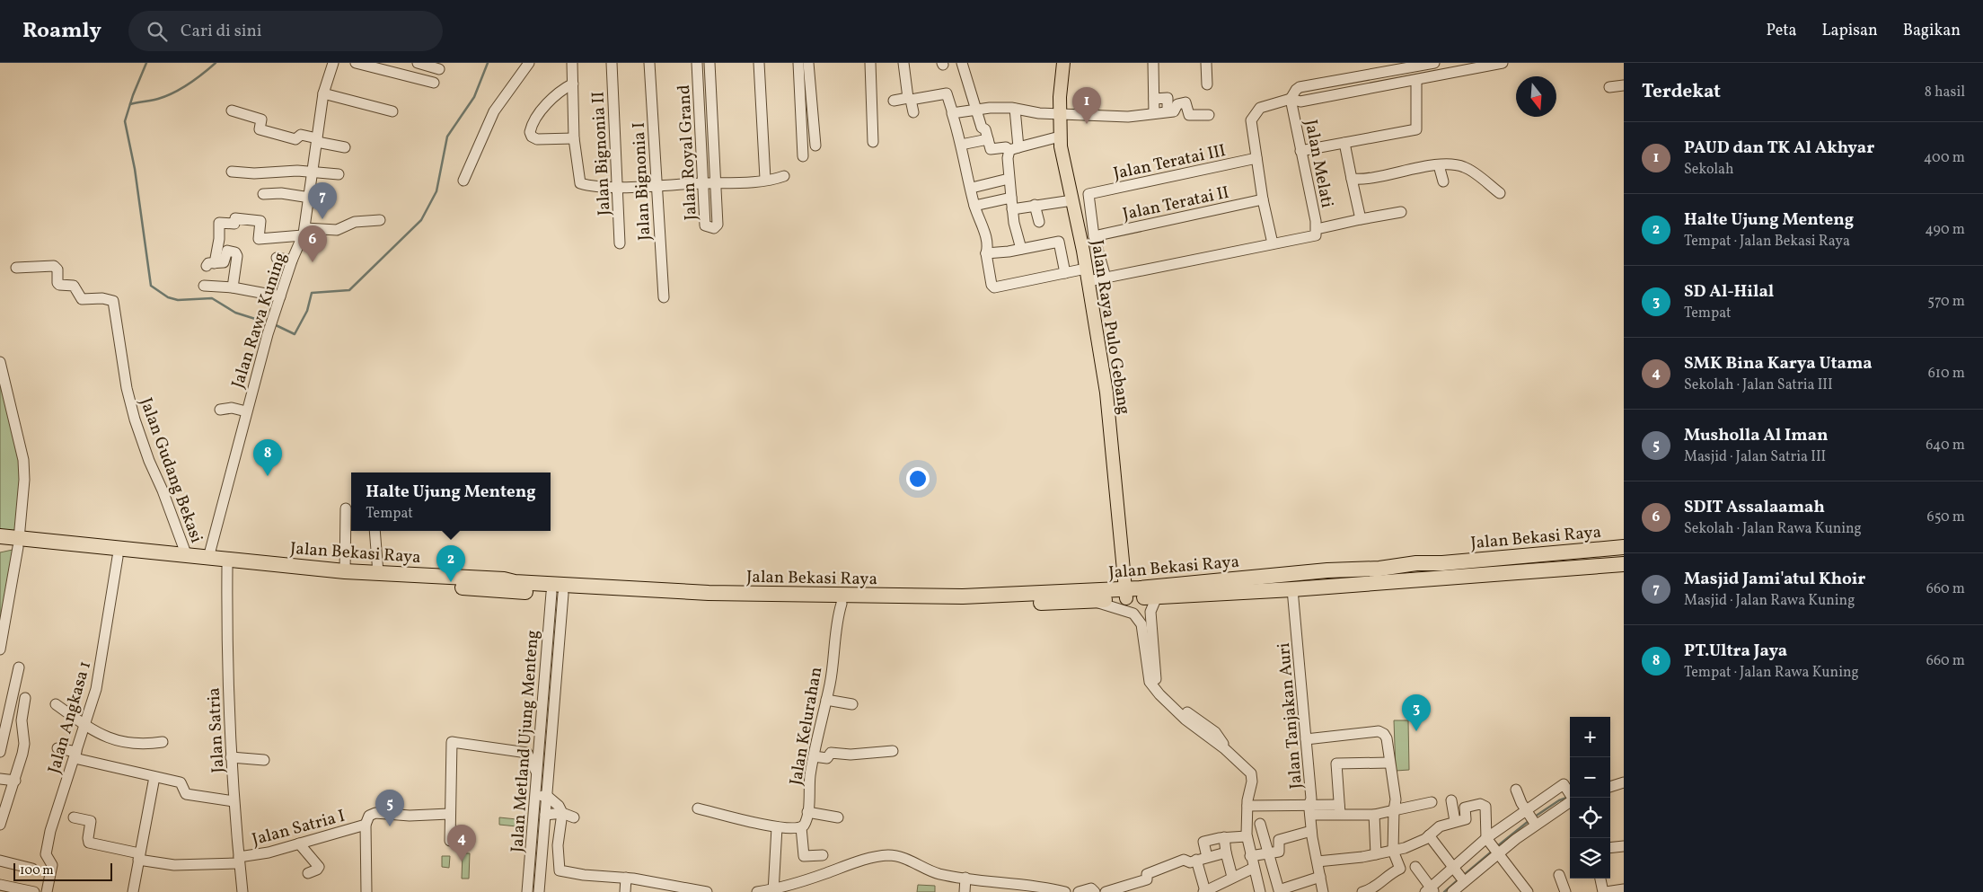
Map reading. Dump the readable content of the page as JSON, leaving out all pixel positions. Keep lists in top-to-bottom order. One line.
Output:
{"streets":{"highway":["Jalan Bekasi Raya"],"main road":["Jalan Raya Pulo Gebang"],"street":["Jalan Royal Grand","Jalan Bignonia II","Jalan Teratai III","Jalan Melati","Jalan Bignonia I","Jalan Teratai II","Jalan Rawa Kuning","Jalan Gudang Bekasi","Jalan Tanjakan Auri","Jalan Angkasa 1","Jalan Kelurahan","Jalan Satria","Jalan Metland Ujung Menteng","Jalan Satria I"]},"crossings":[["Jalan Teratai III","Jalan Teratai II"],["Jalan Rawa Kuning","Jalan Bekasi Raya"],["Jalan Raya Pulo Gebang","Jalan Bekasi Raya"],["Jalan Gudang Bekasi","Jalan Bekasi Raya"],["Jalan Bekasi Raya","Jalan Tanjakan Auri"],["Jalan Bekasi Raya","Jalan Angkasa 1"],["Jalan Bekasi Raya","Jalan Kelurahan"],["Jalan Bekasi Raya","Jalan Satria"],["Jalan Bekasi Raya","Jalan Metland Ujung Menteng"],["Jalan Satria","Jalan Satria I"]],"scale_bar":"100 m","north":"bottom","page":{"header":"Roamly","search":"Cari di sini","nav":["Peta","Lapisan","Bagikan"],"heading":["Terdekat","8 hasil"],"pins":["1","7","6","8","2","3","5","4"],"list":[{"mark":"1","name":"PAUD dan TK Al Akhyar","note":"Sekolah","value":"400 m"},{"mark":"2","name":"Halte Ujung Menteng","note":"Tempat · Jalan Bekasi Raya","value":"490 m"},{"mark":"3","name":"SD Al-Hilal","note":"Tempat","value":"570 m"},{"mark":"4","name":"SMK Bina Karya Utama","note":"Sekolah · Jalan Satria III","value":"610 m"},{"mark":"5","name":"Musholla Al Iman","note":"Masjid · Jalan Satria III","value":"640 m"},{"mark":"6","name":"SDIT Assalaamah","note":"Sekolah · Jalan Rawa Kuning","value":"650 m"},{"mark":"7","name":"Masjid Jami'atul Khoir","note":"Masjid · Jalan Rawa Kuning","value":"660 m"},{"mark":"8","name":"PT.Ultra Jaya","note":"Tempat · Jalan Rawa Kuning","value":"660 m"}],"popup":["Halte Ujung Menteng","Tempat"],"map_buttons":["+","−"],"scale":"100 m"}}
